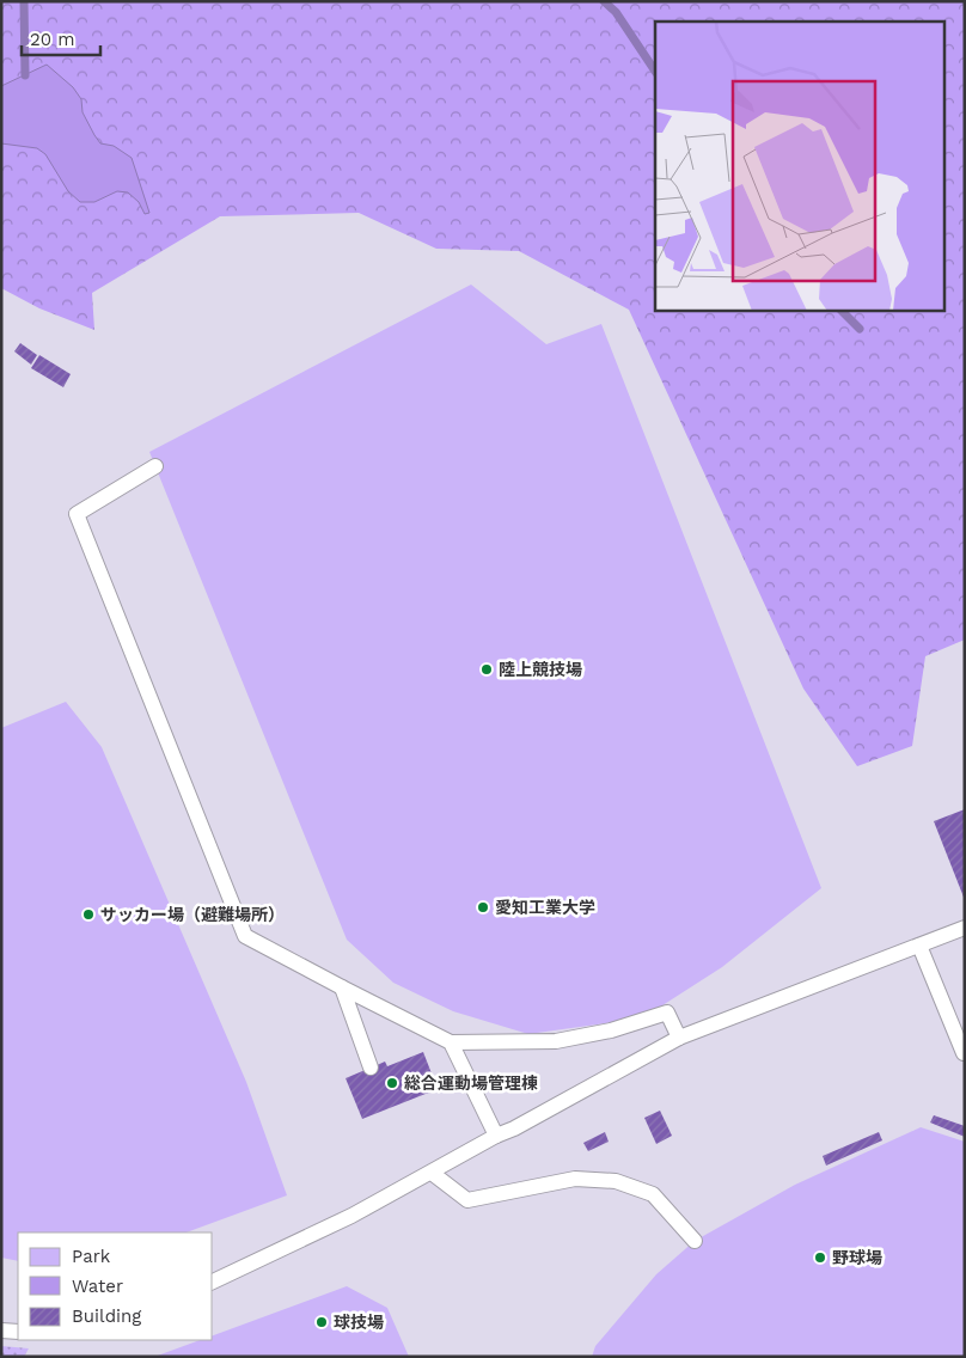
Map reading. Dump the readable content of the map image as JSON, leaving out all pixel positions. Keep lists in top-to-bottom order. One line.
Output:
{"places":["陸上競技場","愛知工業大学","サッカー場（避難場所）","総合運動場管理棟","野球場","球技場"],"legend":["Park","Water","Building"],"scale_bar":"20 m"}
